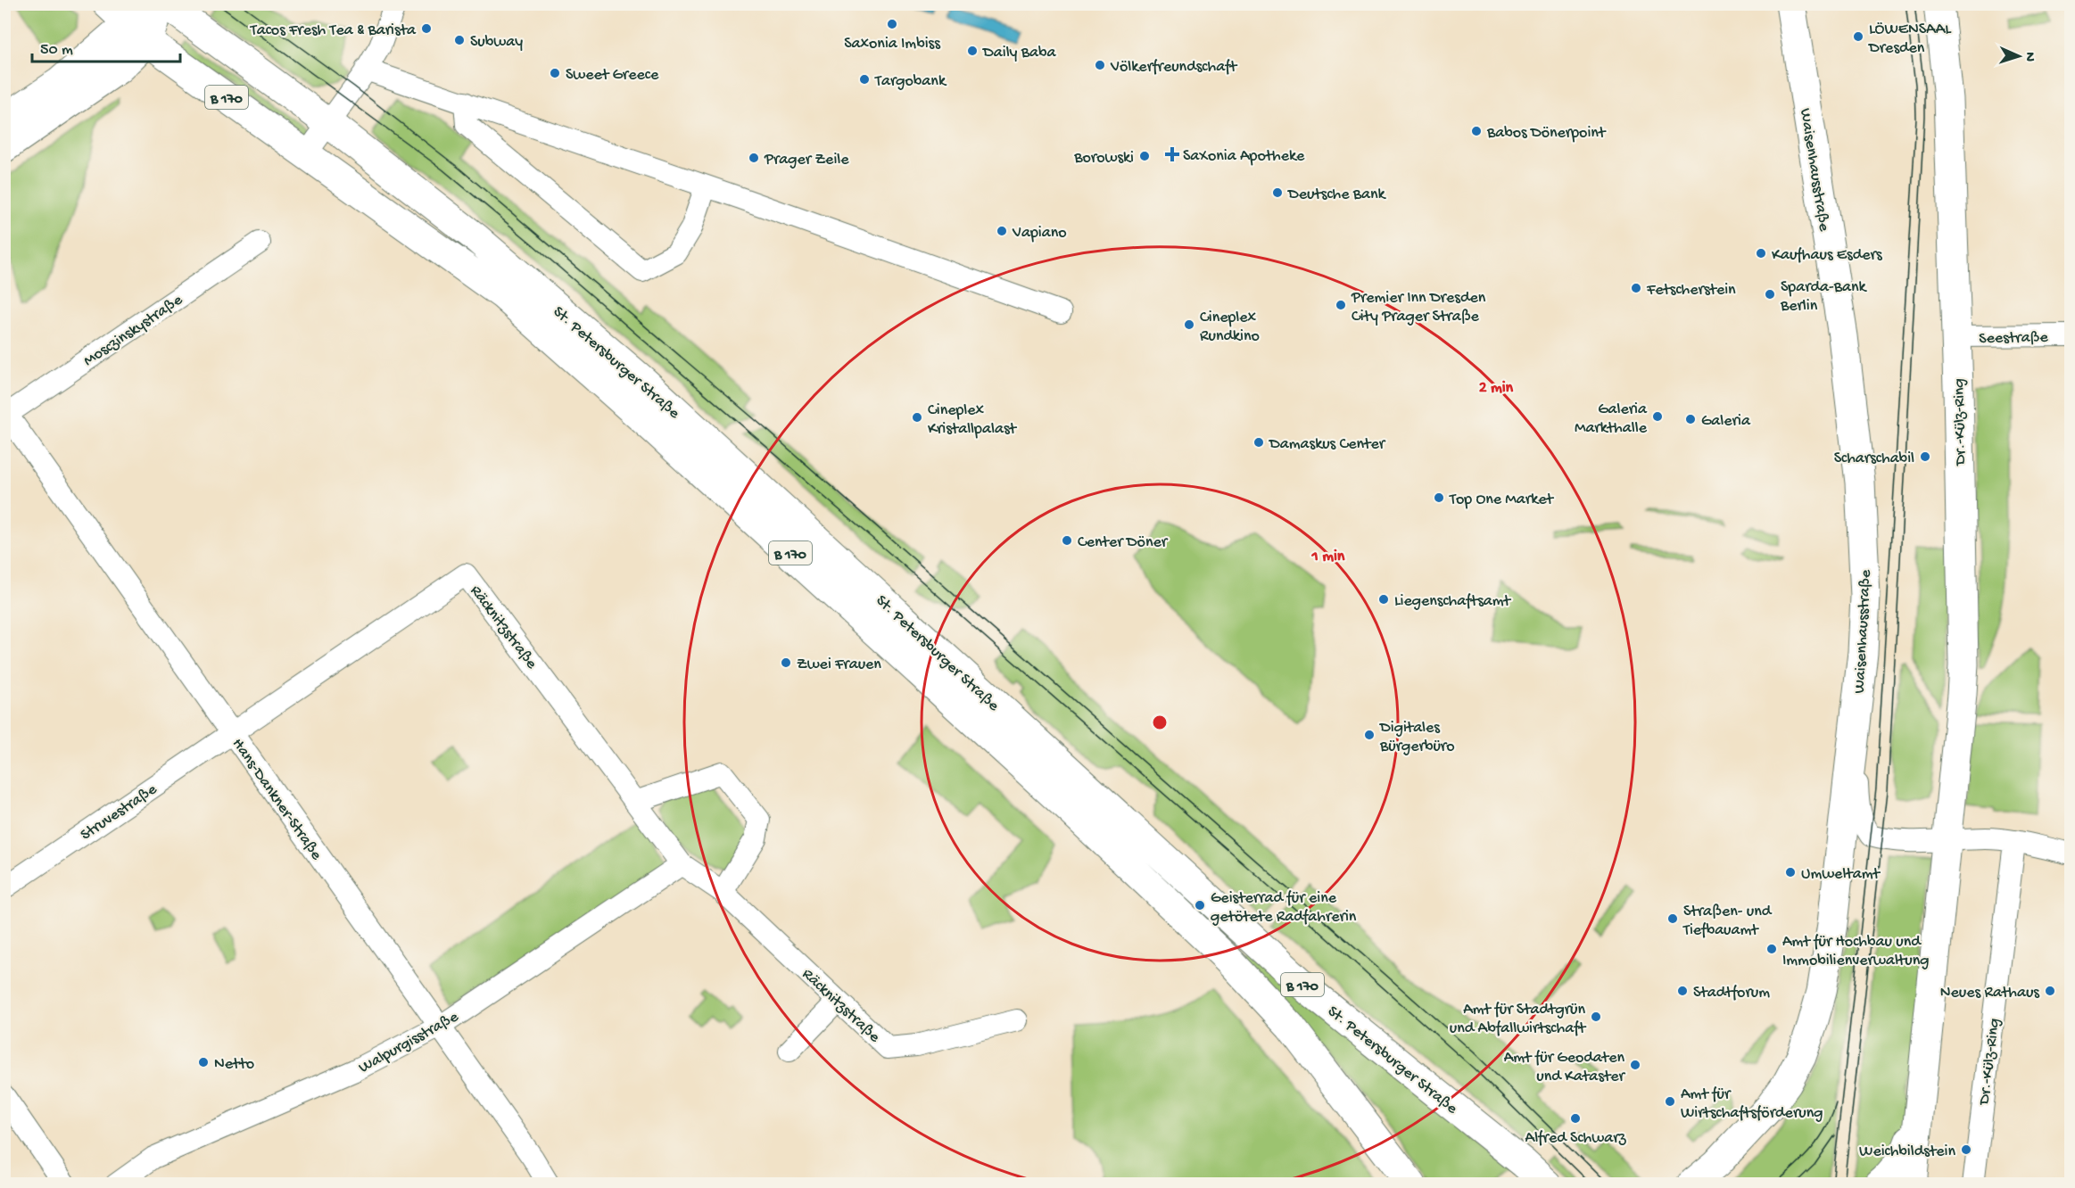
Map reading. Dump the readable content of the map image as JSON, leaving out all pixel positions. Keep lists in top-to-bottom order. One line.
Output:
{"streets":{"main road":["B 170","Waisenhausstraße","St. Petersburger Straße","Dr.-Külz-Ring"],"street":["Mosczinskystraße","Seestraße","Räcknitzstraße","Hans-Dankner-Straße","Struvestraße","Walpurgisstraße"]},"crossings":[["Mosczinskystraße","Hans-Dankner-Straße"],["Seestraße","Dr.-Külz-Ring"],["Räcknitzstraße","Hans-Dankner-Straße"],["Räcknitzstraße","Struvestraße"],["Räcknitzstraße","Walpurgisstraße"],["Hans-Dankner-Straße","Struvestraße"],["Hans-Dankner-Straße","Walpurgisstraße"]],"places":{"other":["Saxonia Imbiss","Tacos Fresh Tea & Barista","LÖWENSAAL Dresden","Subway","Daily Baba","Völkerfreundschaft","Sweet Greece","Targobank","Babos Dönerpoint","Borowski","Prager Zeile","Deutsche Bank","Vapiano","Kaufhaus Esders","Fetscherstein","Sparda-Bank Berlin","Premier Inn Dresden City Prager Straße","Cineplex Rundkino","Galeria Markthalle","Cineplex Kristallpalast","Galeria","Damaskus Center","Scharschabil","Top One Market","Center Döner","Liegenschaftsamt","Zwei Frauen","Digitales Bürgerbüro","Umweltamt","Geisterrad für eine getötete Radfahrerin","Straßen- und Tiefbauamt","Amt für Hochbau und Immobilienverwaltung","Stadtforum","Neues Rathaus","Amt für Stadtgrün und Abfallwirtschaft","Netto","Amt für Geodaten und Kataster","Amt für Wirtschaftsförderung","Alfred Schwarz","Weichbildstein"],"health":["SaXonia Apotheke"]},"scale_bar":"50 m","north":"right","rings":["2 min","1 min"]}
